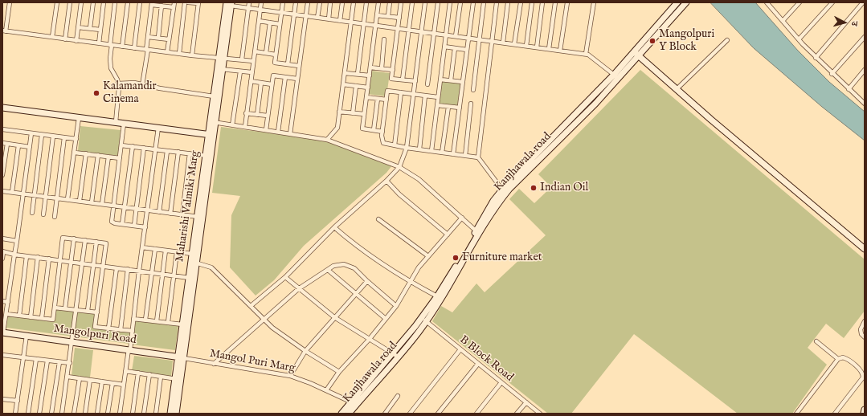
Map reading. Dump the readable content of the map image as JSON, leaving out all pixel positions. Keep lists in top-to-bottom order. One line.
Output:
{"streets":{"street":["Kanjhawala road","Maharishi Valmiki Marg","Mangolpuri Road","B Block Road","Mangol Puri Marg"]},"crossings":[["Kanjhawala road","B Block Road"],["Kanjhawala road","Mangol Puri Marg"],["Maharishi Valmiki Marg","Mangolpuri Road"],["Maharishi Valmiki Marg","Mangol Puri Marg"],["Mangolpuri Road","Mangol Puri Marg"]],"places":["Mangolpuri Y Block","Kalamandir Cinema","Indian Oil","Furniture market"],"north":"right"}
